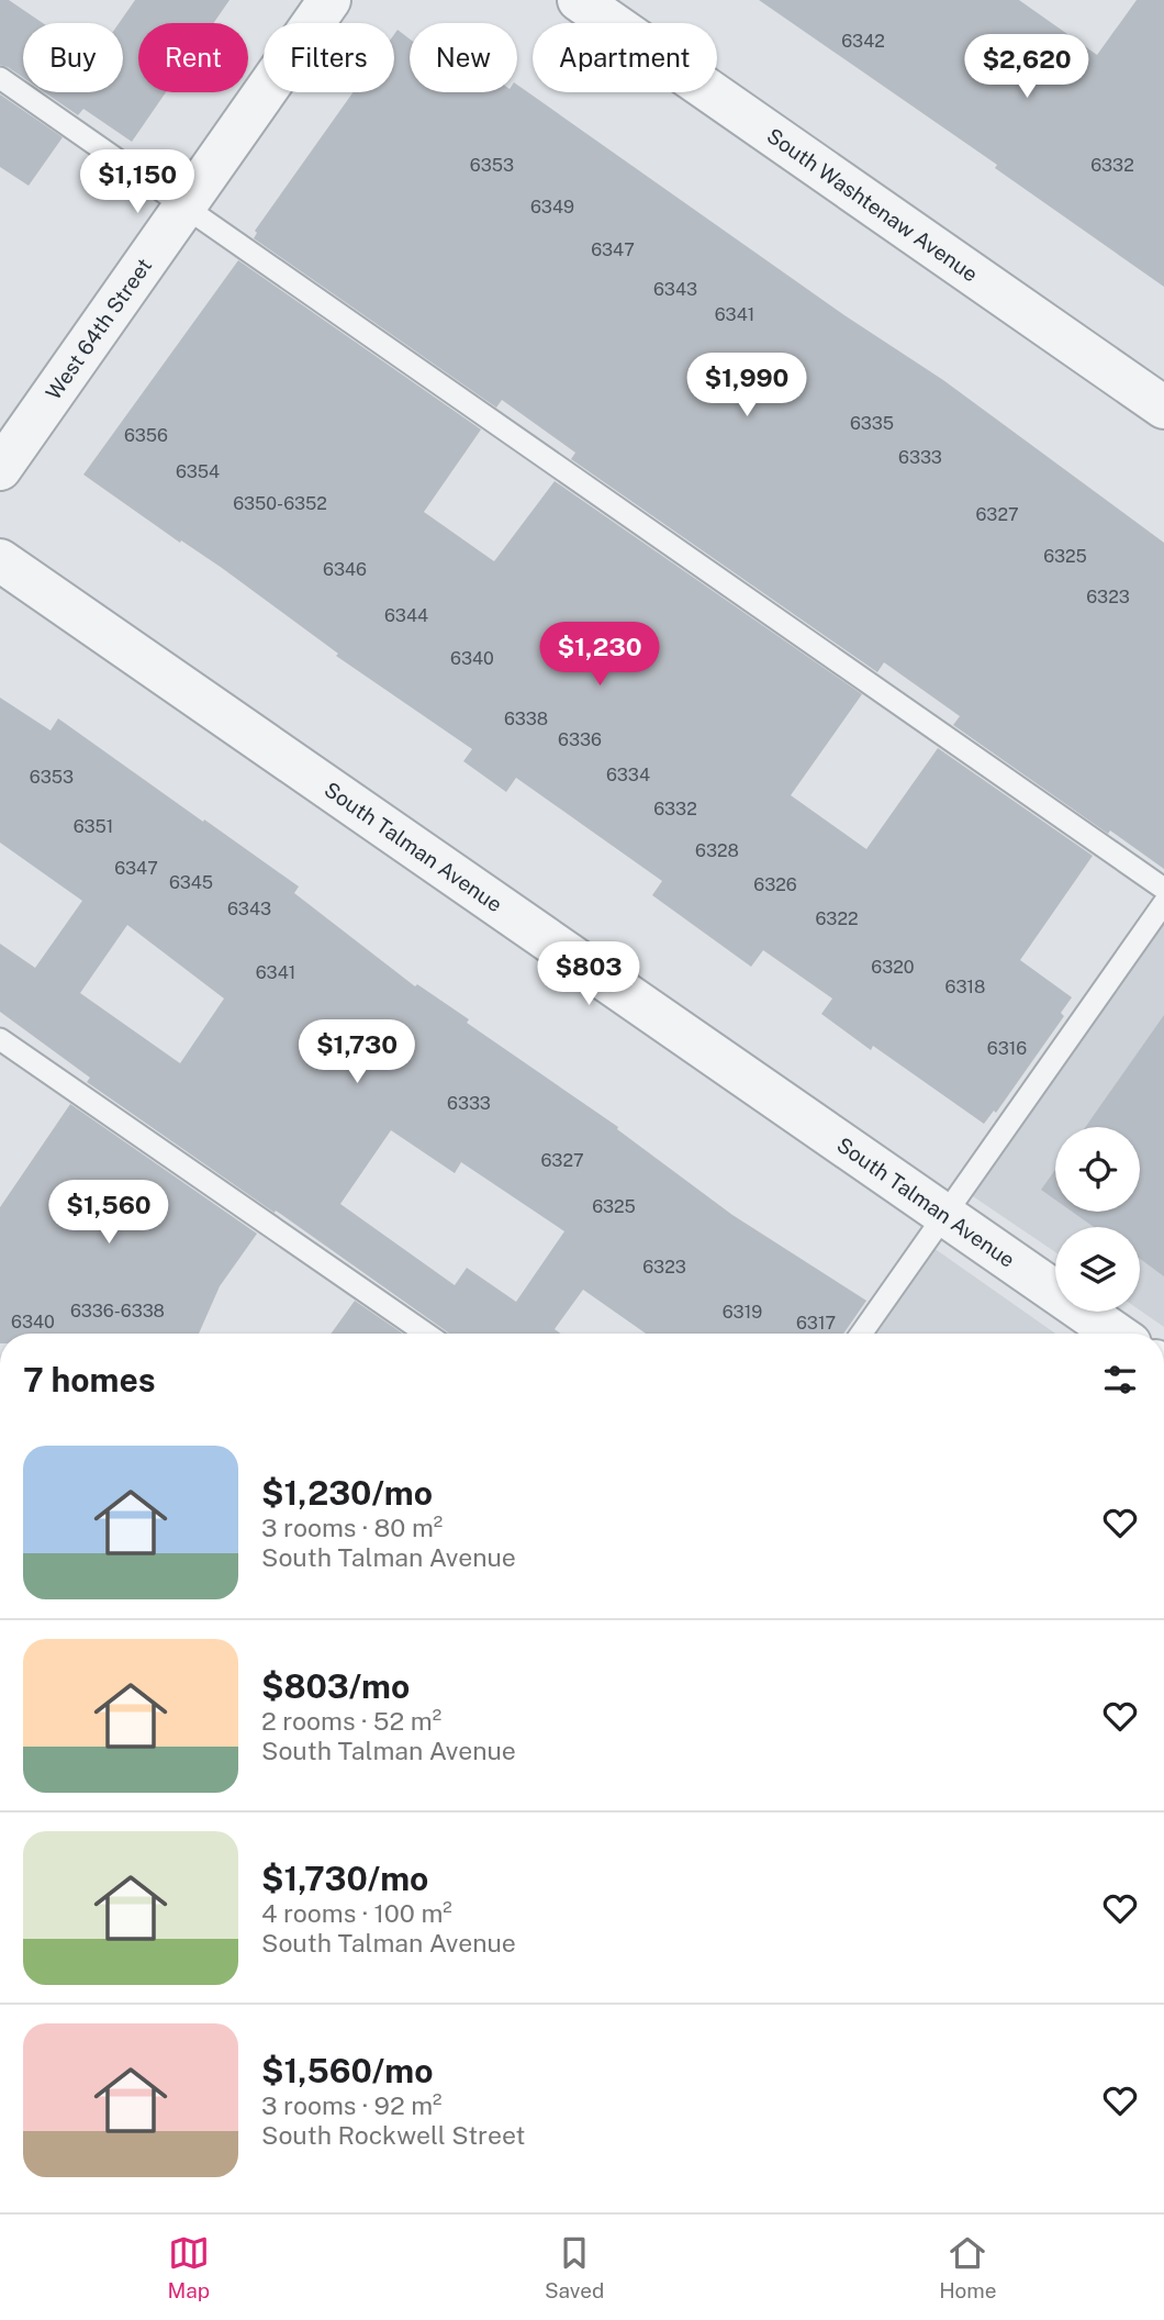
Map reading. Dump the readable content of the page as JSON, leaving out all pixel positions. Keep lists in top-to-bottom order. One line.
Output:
{"streets":{"street":["South Washtenaw Avenue","West 64th Street","South Talman Avenue"]},"house_numbers":["6342","6353","6332","6349","6347","6343","6341","6335","6356","6333","6354","6350-6352","6327","6325","6346","6323","6344","6340","6338","6336","6334","6353","6332","6351","6328","6347","6345","6326","6343","6322","6320","6341","6318","6316","6333","6327","6325","6323","6336-6338","6319","6340","6317"],"page":{"chip":["Buy","Rent","Filters","New","Apartment"],"price":["$2,620","$1,150","$1,990","$1,230","$803","$1,730","$1,560"],"heading":"7 homes","list":[{"name":"$1,230/mo","note":"3 rooms · 80 m² · South Talman Avenue"},{"name":"$803/mo","note":"2 rooms · 52 m² · South Talman Avenue"},{"name":"$1,730/mo","note":"4 rooms · 100 m² · South Talman Avenue"},{"name":"$1,560/mo","note":"3 rooms · 92 m² · South Rockwell Street"}],"tabs":["Map","Saved","Home"]}}
